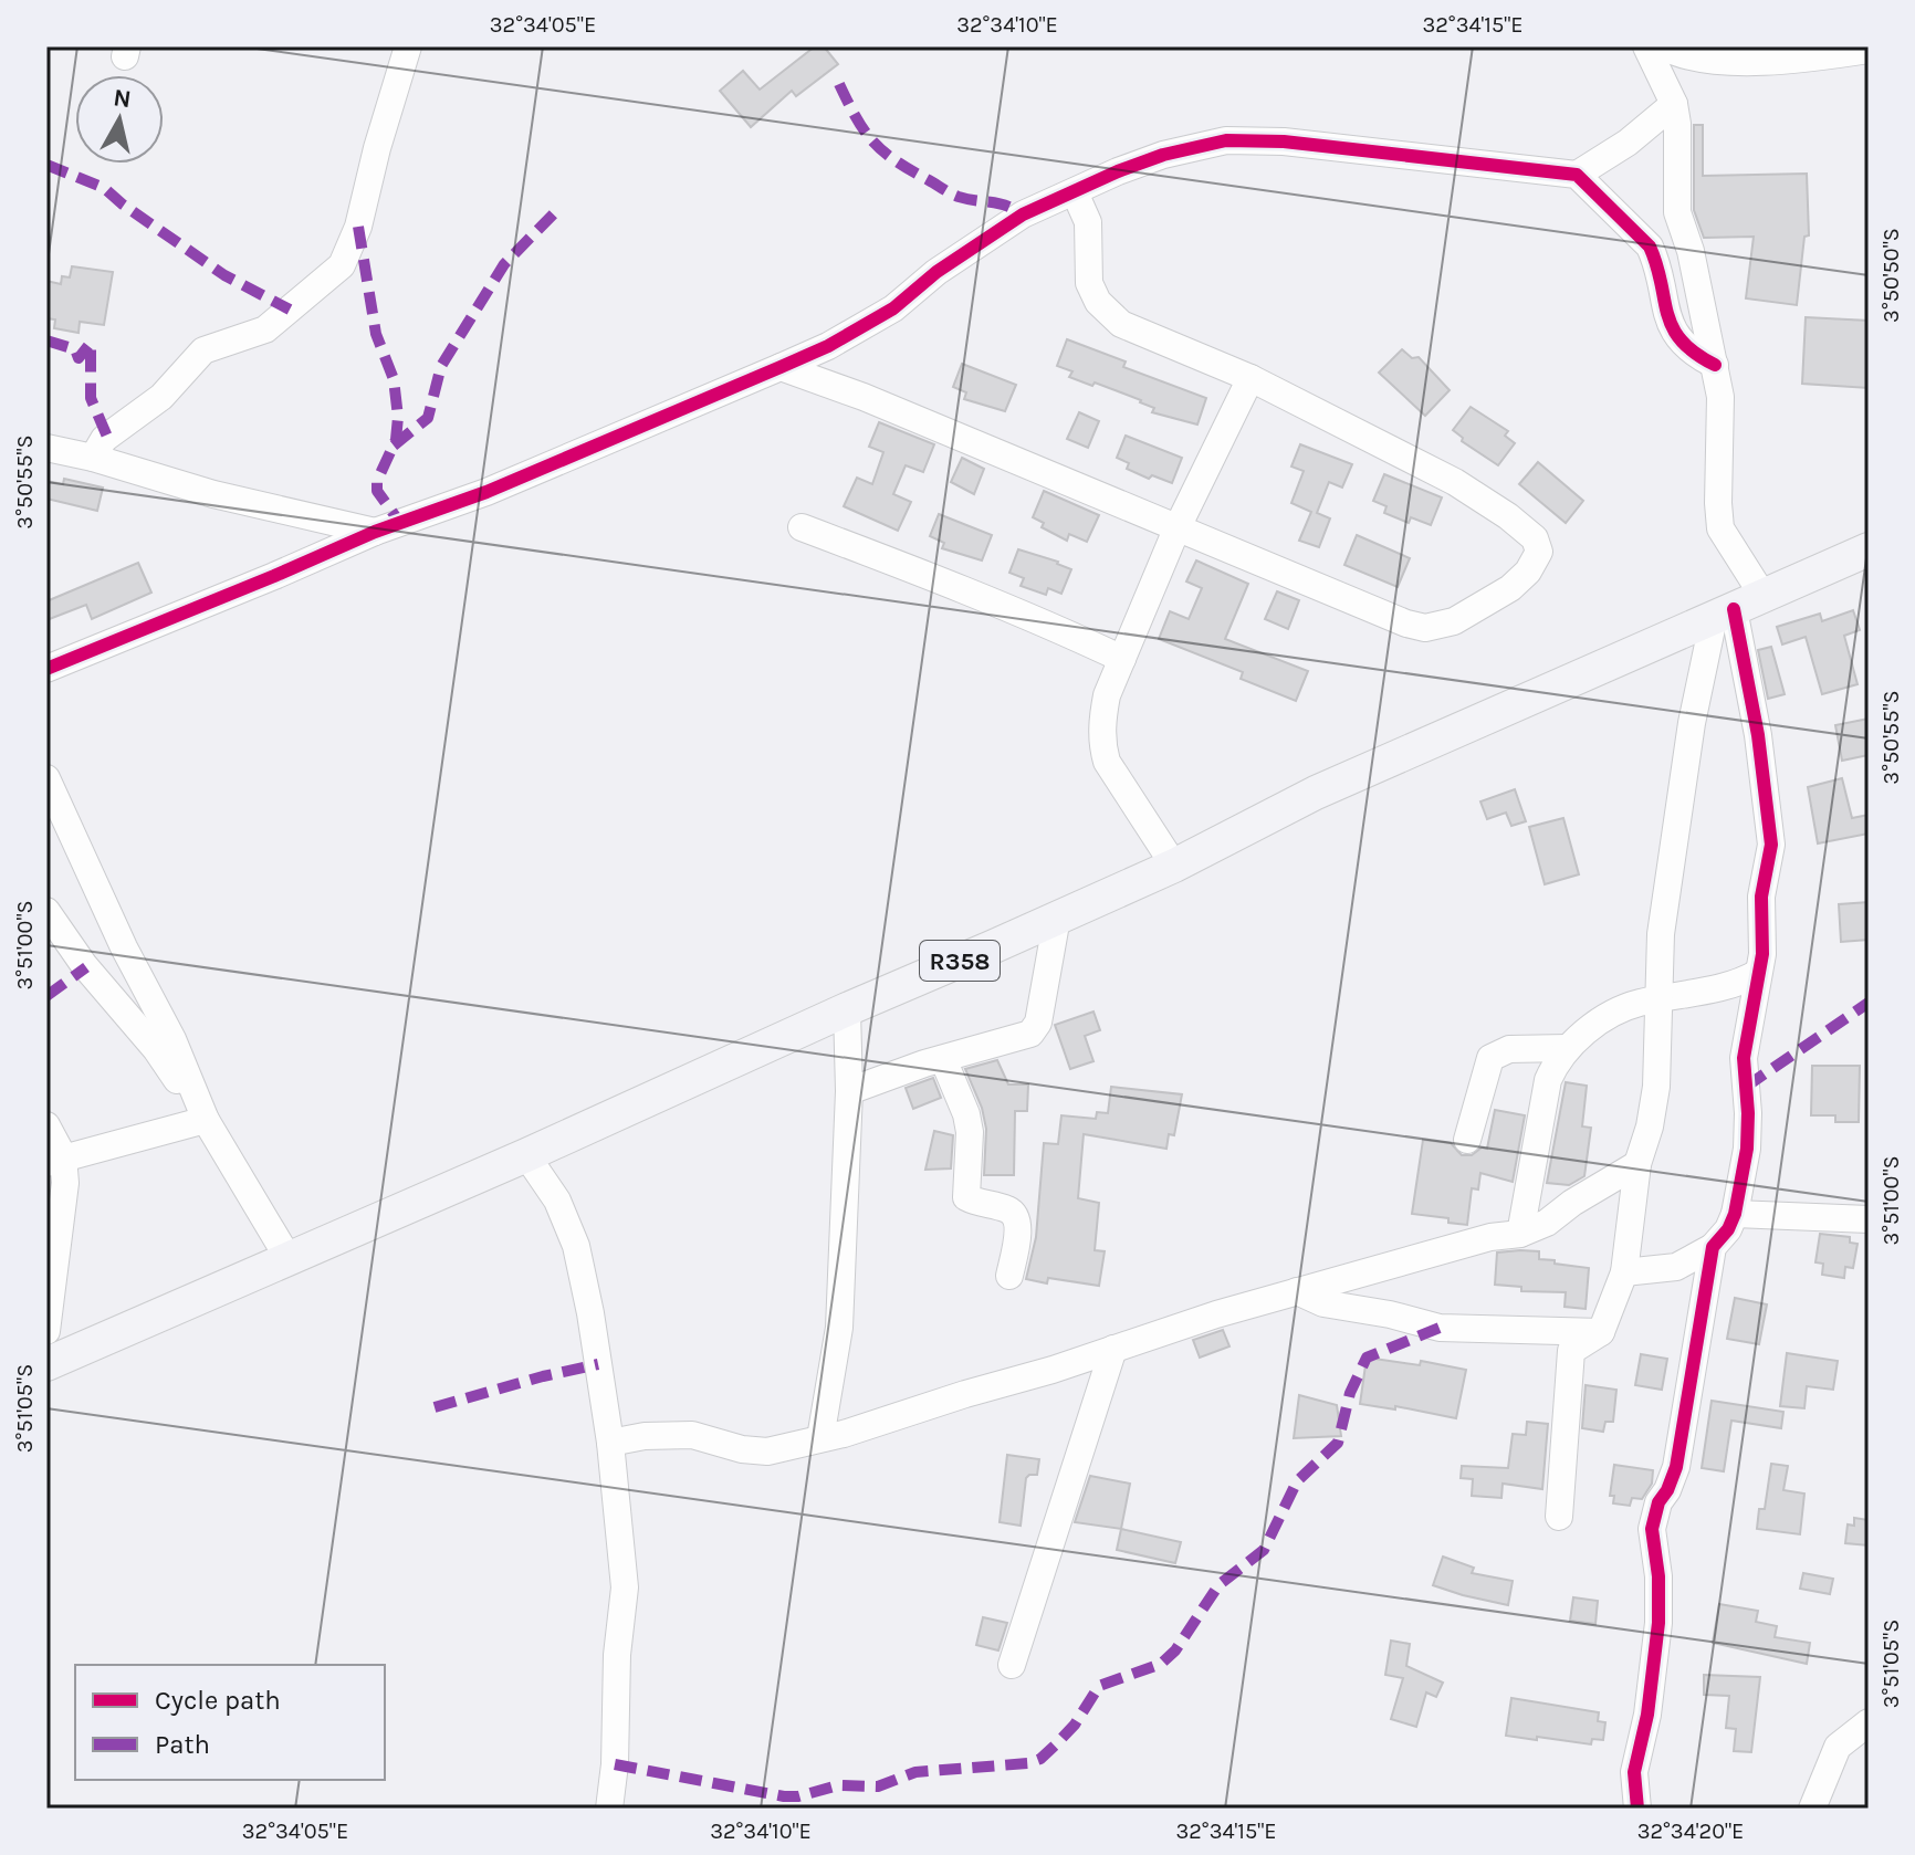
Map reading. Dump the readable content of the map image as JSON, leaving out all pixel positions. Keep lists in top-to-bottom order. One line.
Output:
{"streets":{"main road":["R358"]},"legend":["Cycle path","Path"],"north":"top","coordinates":["32°34'05\"E","32°34'10\"E","32°34'15\"E","3°50'50\"S","3°50'55\"S","3°51'00\"S","3°51'05\"S","32°34'20\"E"]}
